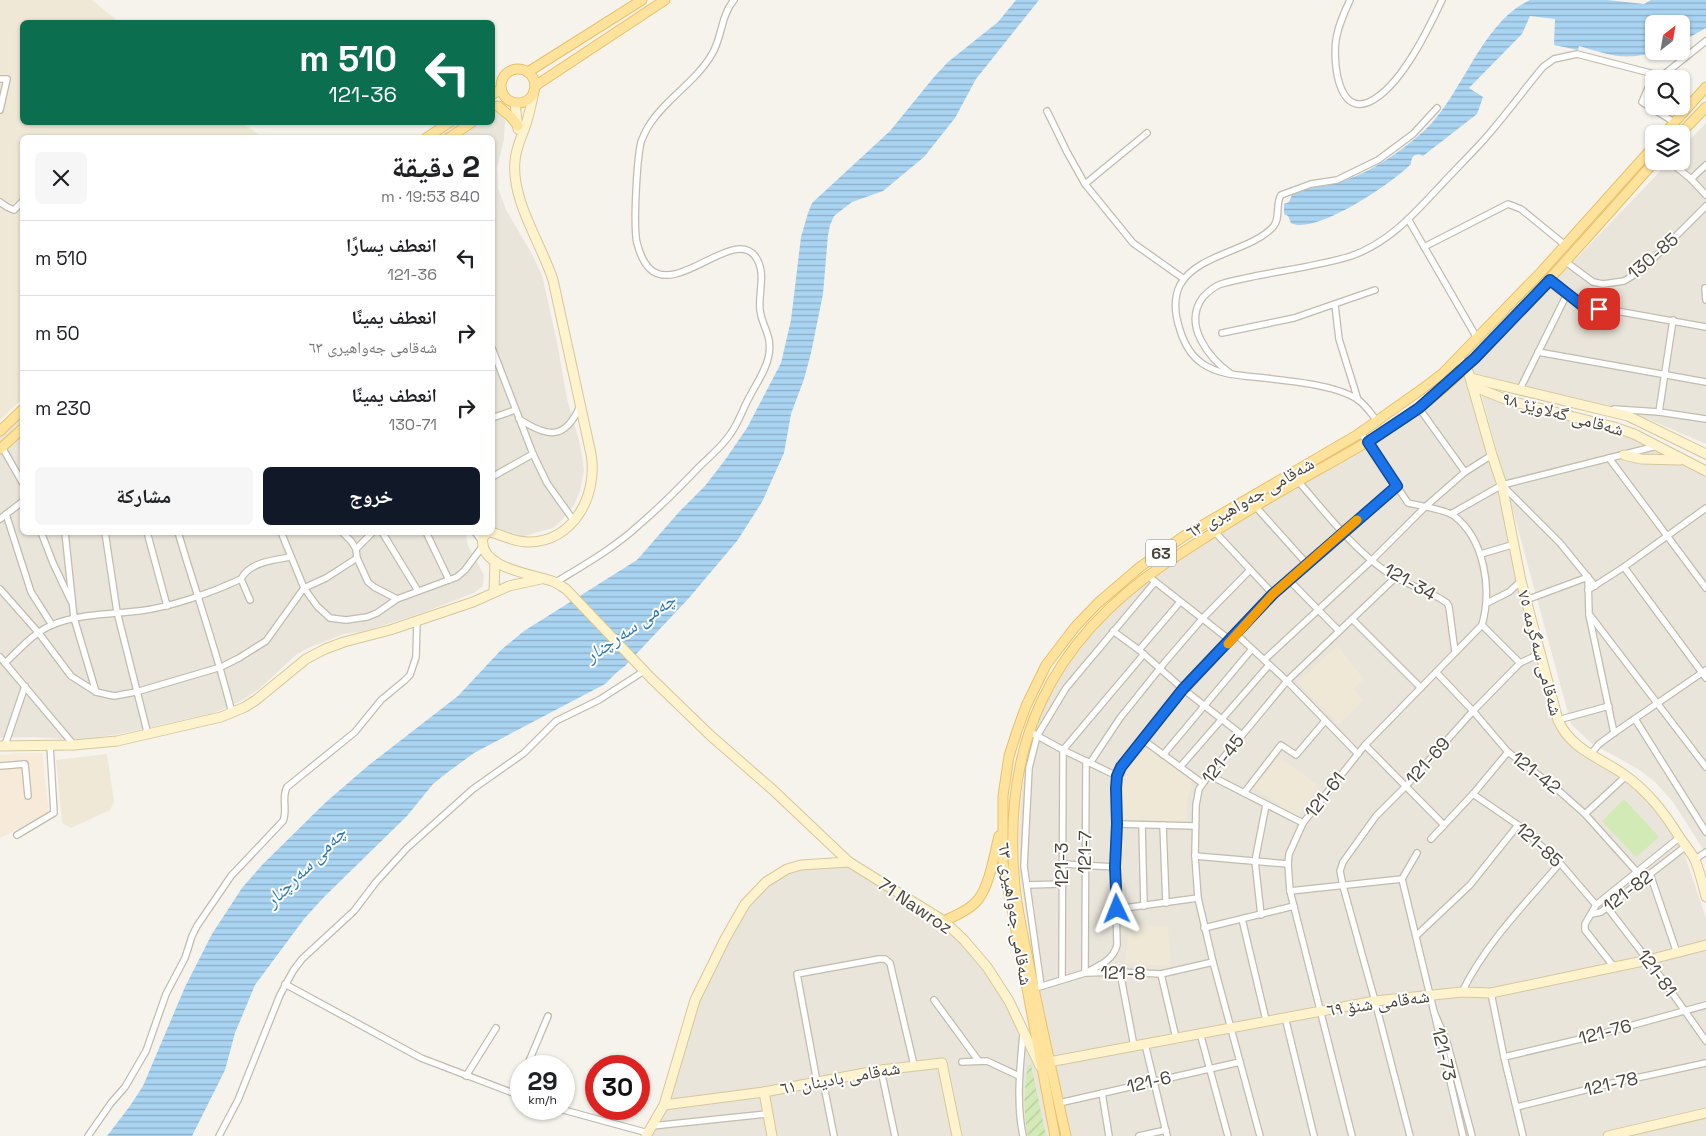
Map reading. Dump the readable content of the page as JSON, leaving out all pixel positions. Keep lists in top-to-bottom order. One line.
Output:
{"streets":{"main road":["شەقامی جەواهیری ٦٣","63"],"street":["130-85","شەقامی گەلاوێژ ٩٨","121-34","شەقامی سەگرمە ٧٥","121-45","121-69","121-42","121-61","121-85","121-7","121-3","121-82","71 Nawroz","121-8","121-81","شەقامی شنۆ ٦٩","121-76","121-73","شەقامی بادینان ٦١","121-6","121-78"]},"crossings":[["130-85","شەقامی جەواهیری ٦٣"],["شەقامی گەلاوێژ ٩٨","شەقامی سەگرمە ٧٥"],["شەقامی جەواهیری ٦٣","121-34"],["شەقامی جەواهیری ٦٣","شەقامی سەگرمە ٧٥"],["شەقامی جەواهیری ٦٣","71 Nawroz"],["شەقامی جەواهیری ٦٣","121-8"],["شەقامی جەواهیری ٦٣","شەقامی شنۆ ٦٩"],["شەقامی جەواهیری ٦٣","121-6"],["121-34","121-45"],["121-34","121-61"],["شەقامی سەگرمە ٧٥","121-69"],["شەقامی سەگرمە ٧٥","121-82"],["121-45","121-8"],["121-45","شەقامی شنۆ ٦٩"],["121-45","121-6"],["121-69","121-42"],["121-69","شەقامی شنۆ ٦٩"],["121-42","121-61"],["121-42","121-82"],["121-61","شەقامی شنۆ ٦٩"],["121-85","121-82"],["121-7","121-8"],["121-3","121-8"],["121-82","121-81"],["121-81","شەقامی شنۆ ٦٩"],["121-81","121-76"]],"water":["چەمی سەرچنار"],"north":"top right","page":{"turn":["510 m","121-36"],"heading":["2 دقيقة","840 m · 19:53"],"list":[{"name":"انعطف يسارًا","note":"121-36","value":"510 m"},{"name":"انعطف يمينًا","note":"شەقامی جەواهیری ٦٣","value":"50 m"},{"name":"انعطف يمينًا","note":"130-71","value":"230 m"}],"buttons":["خروج","مشاركة"],"speed":"29 km/h","limit":"30"}}
